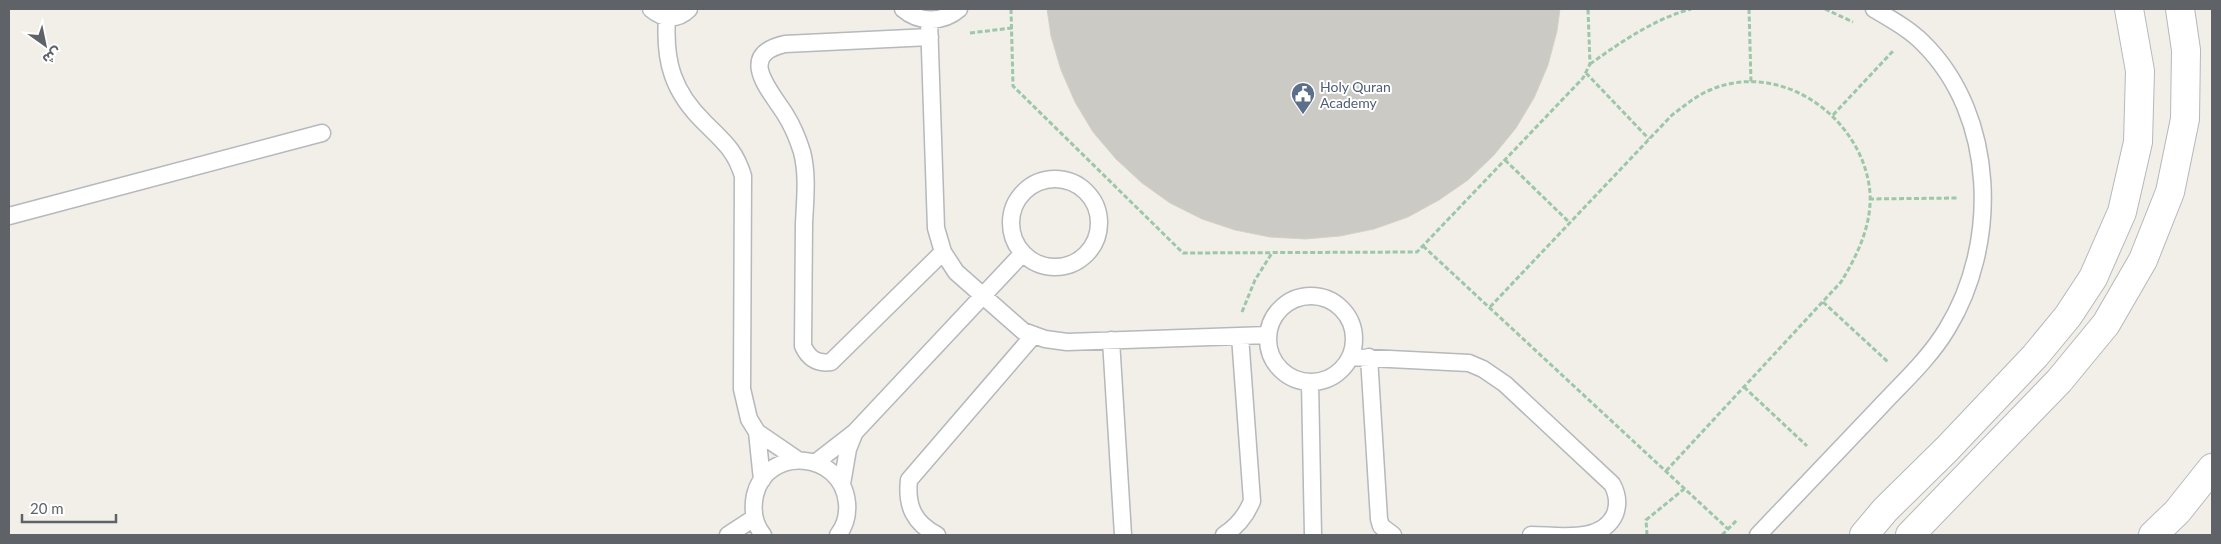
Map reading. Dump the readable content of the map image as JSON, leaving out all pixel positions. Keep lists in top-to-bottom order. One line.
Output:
{"places":{"public building":["Holy Quran Academy"]},"scale_bar":"20 m","north":"bottom right"}
